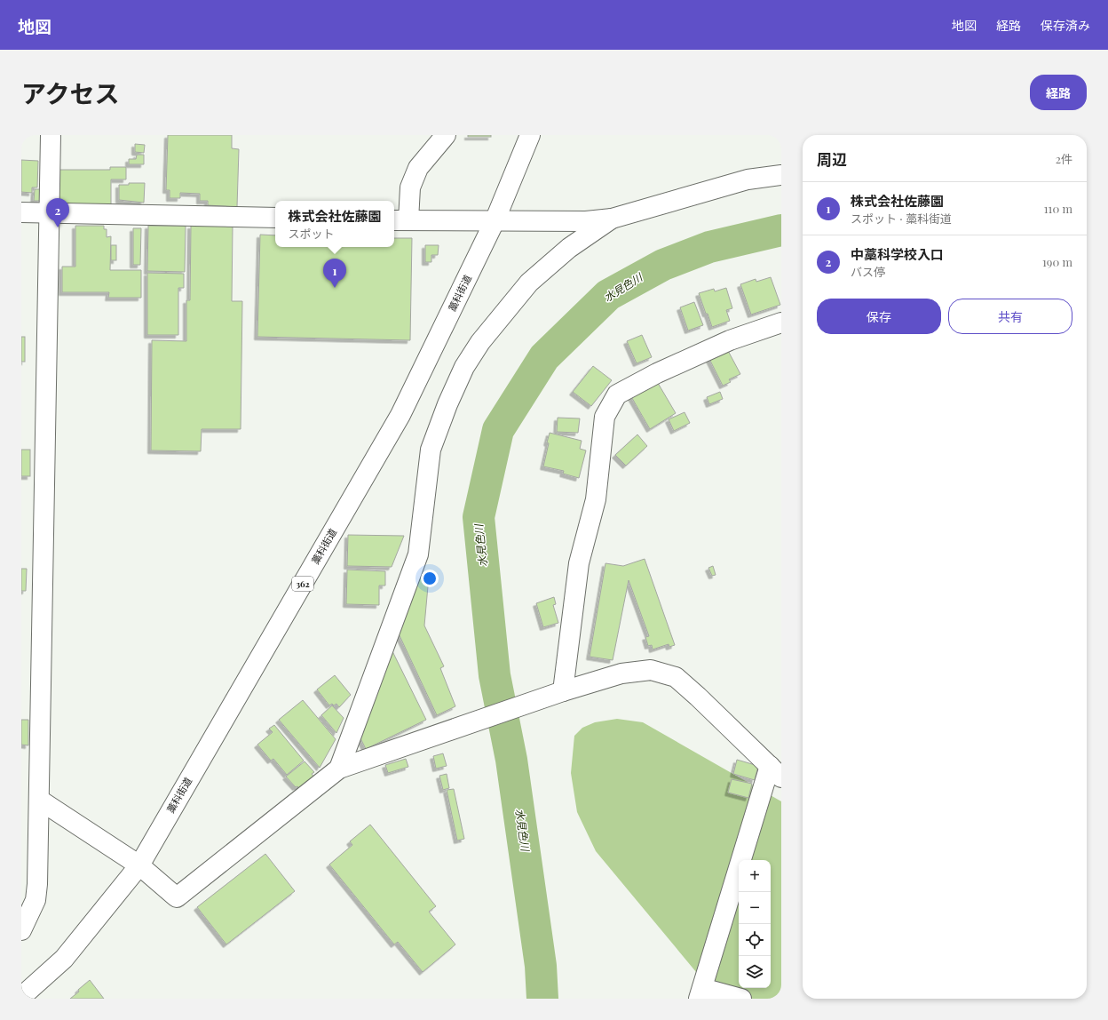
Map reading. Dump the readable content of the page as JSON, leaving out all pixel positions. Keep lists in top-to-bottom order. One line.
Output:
{"streets":{"main road":["藁科街道","362"]},"water":["水見色川"],"page":{"header":"地図","nav":["地図","経路","保存済み"],"title":"アクセス","buttons":["経路",["保存","共有"]],"heading":["周辺","2件"],"list":[{"mark":"1","name":"株式会社佐藤園","note":"スポット · 藁科街道","value":"110 m"},{"mark":"2","name":"中藁科学校入口","note":"バス停","value":"190 m"}],"pins":["2","1"],"popup":["株式会社佐藤園","スポット"],"map_buttons":["+","−"]}}
